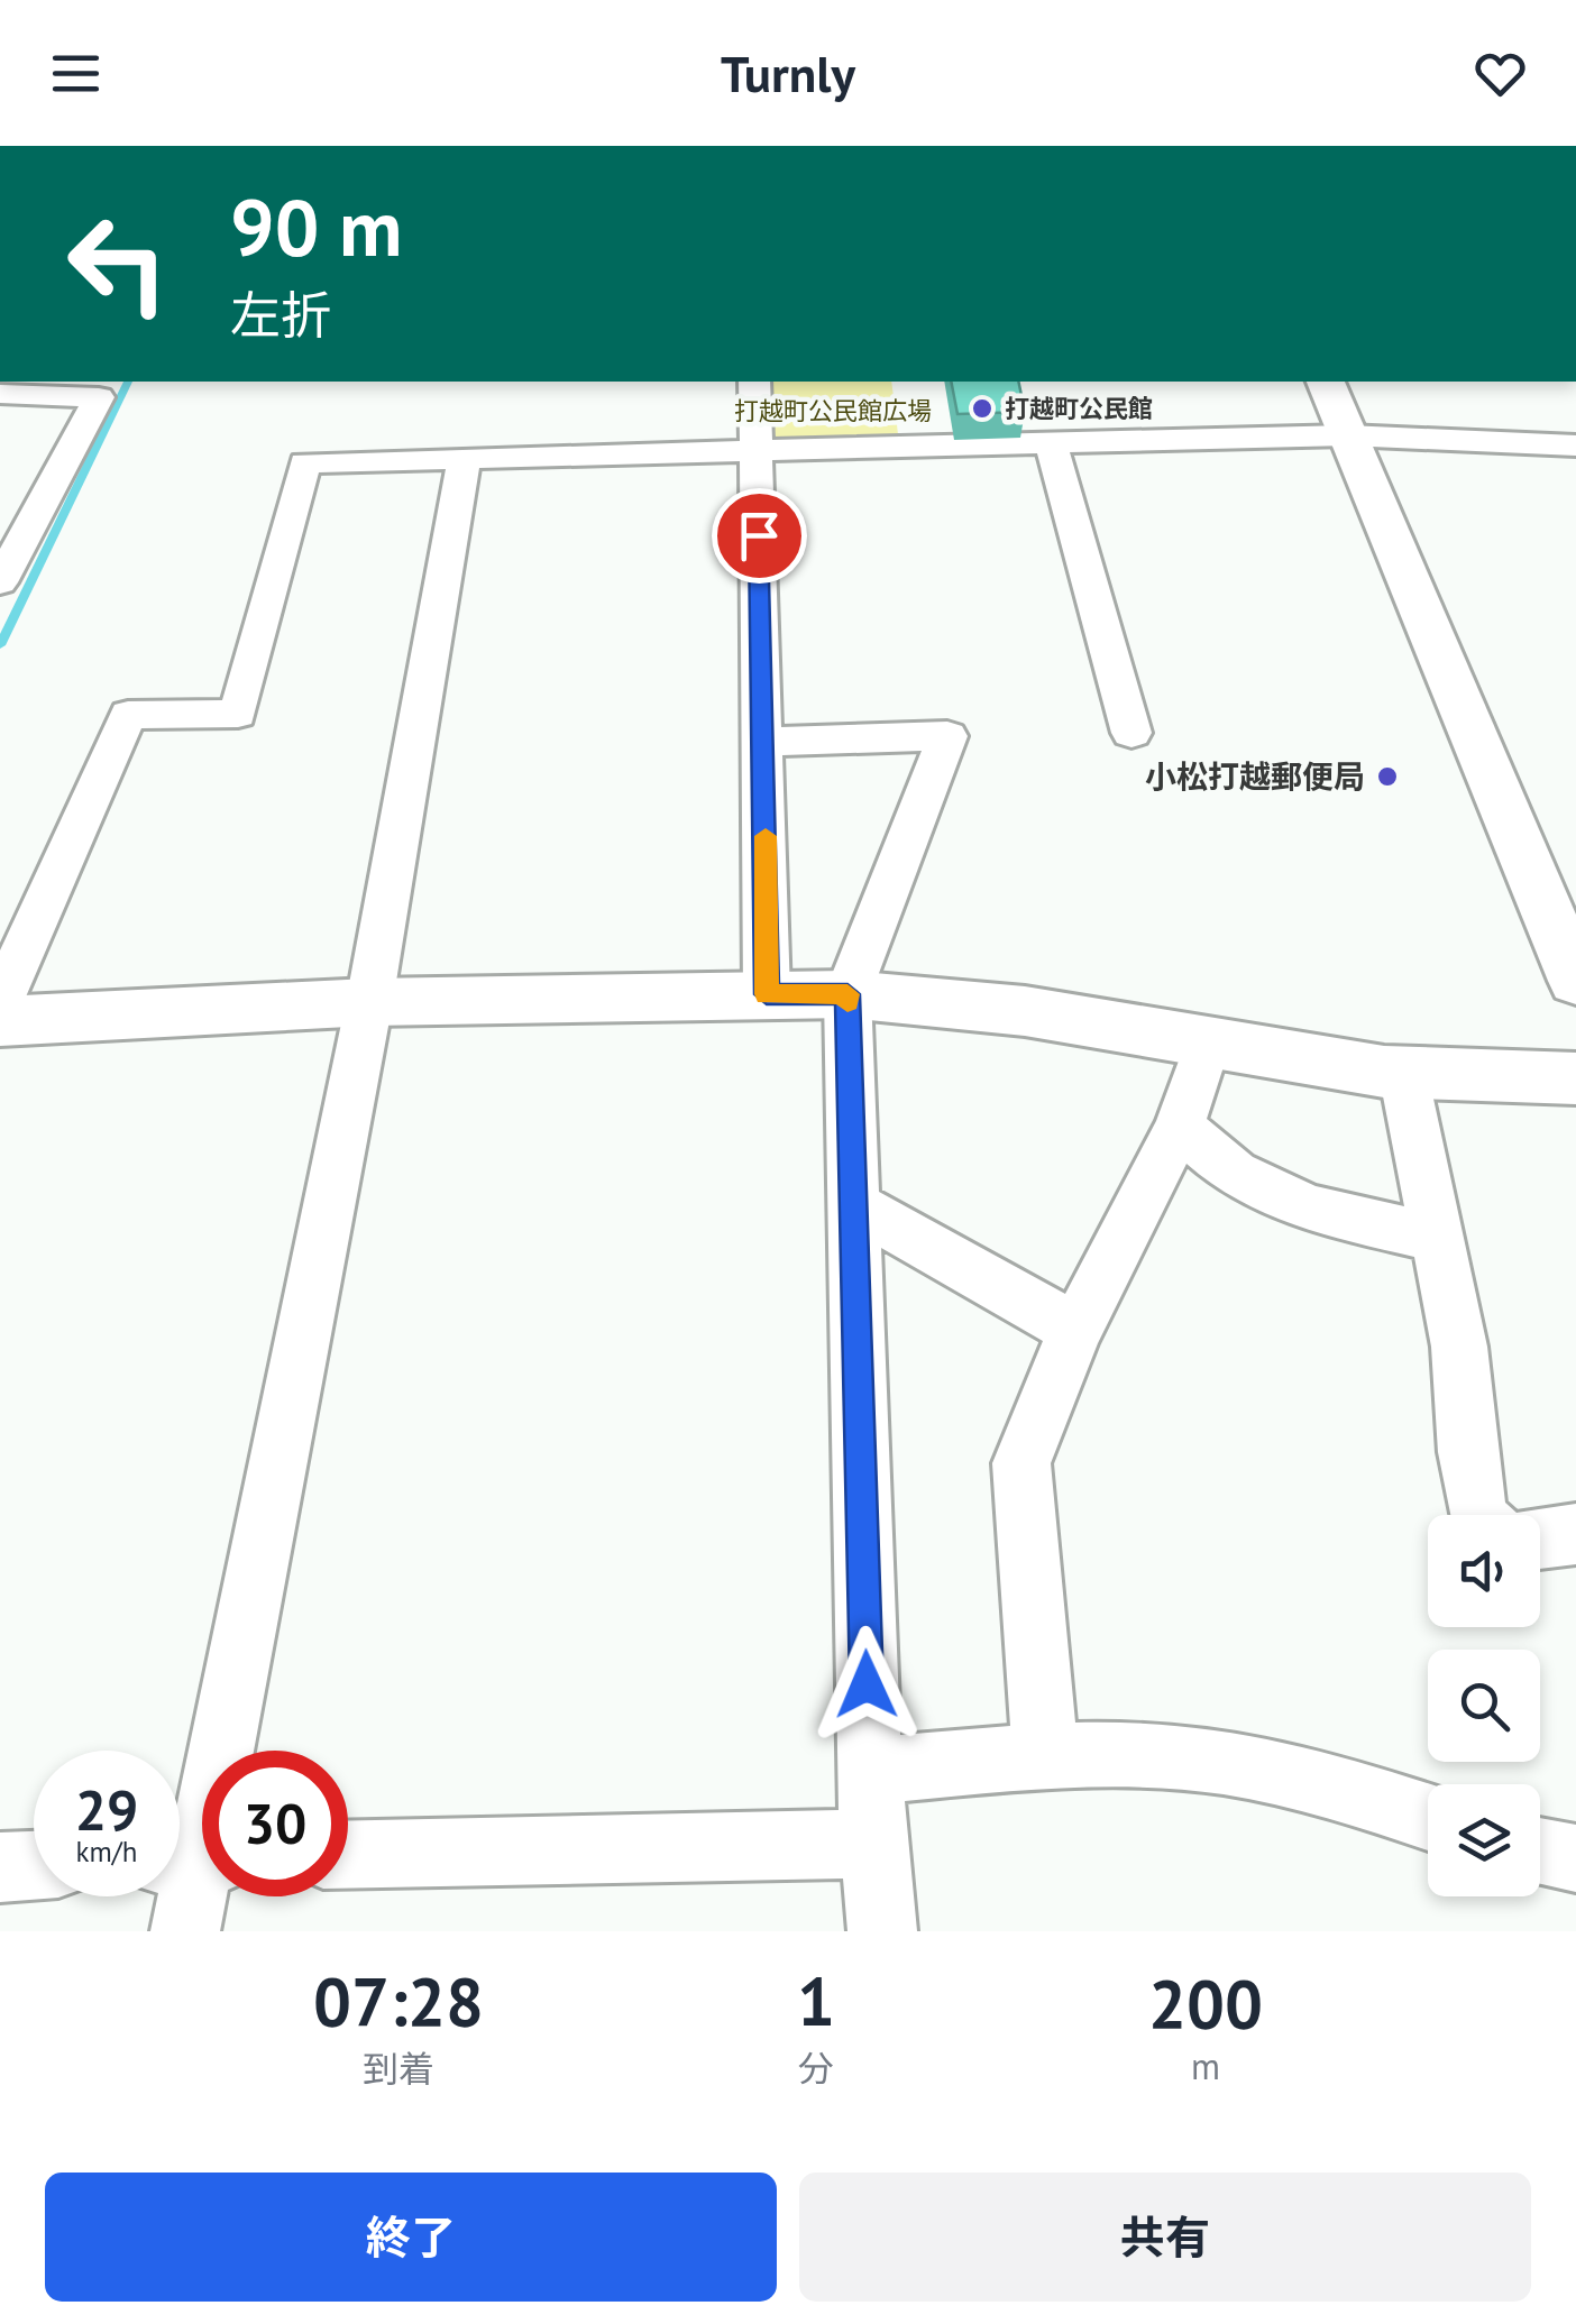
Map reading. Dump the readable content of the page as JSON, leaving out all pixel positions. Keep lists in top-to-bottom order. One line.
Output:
{"parks":["打越町公民館広場"],"places":["打越町公民館","小松打越郵便局"],"page":{"header":"Turnly","turn":["90 m","左折"],"speed":"29 km/h","limit":"30","eta":["07:28","到着","1","分","200","m"],"buttons":["終了","共有"]}}
